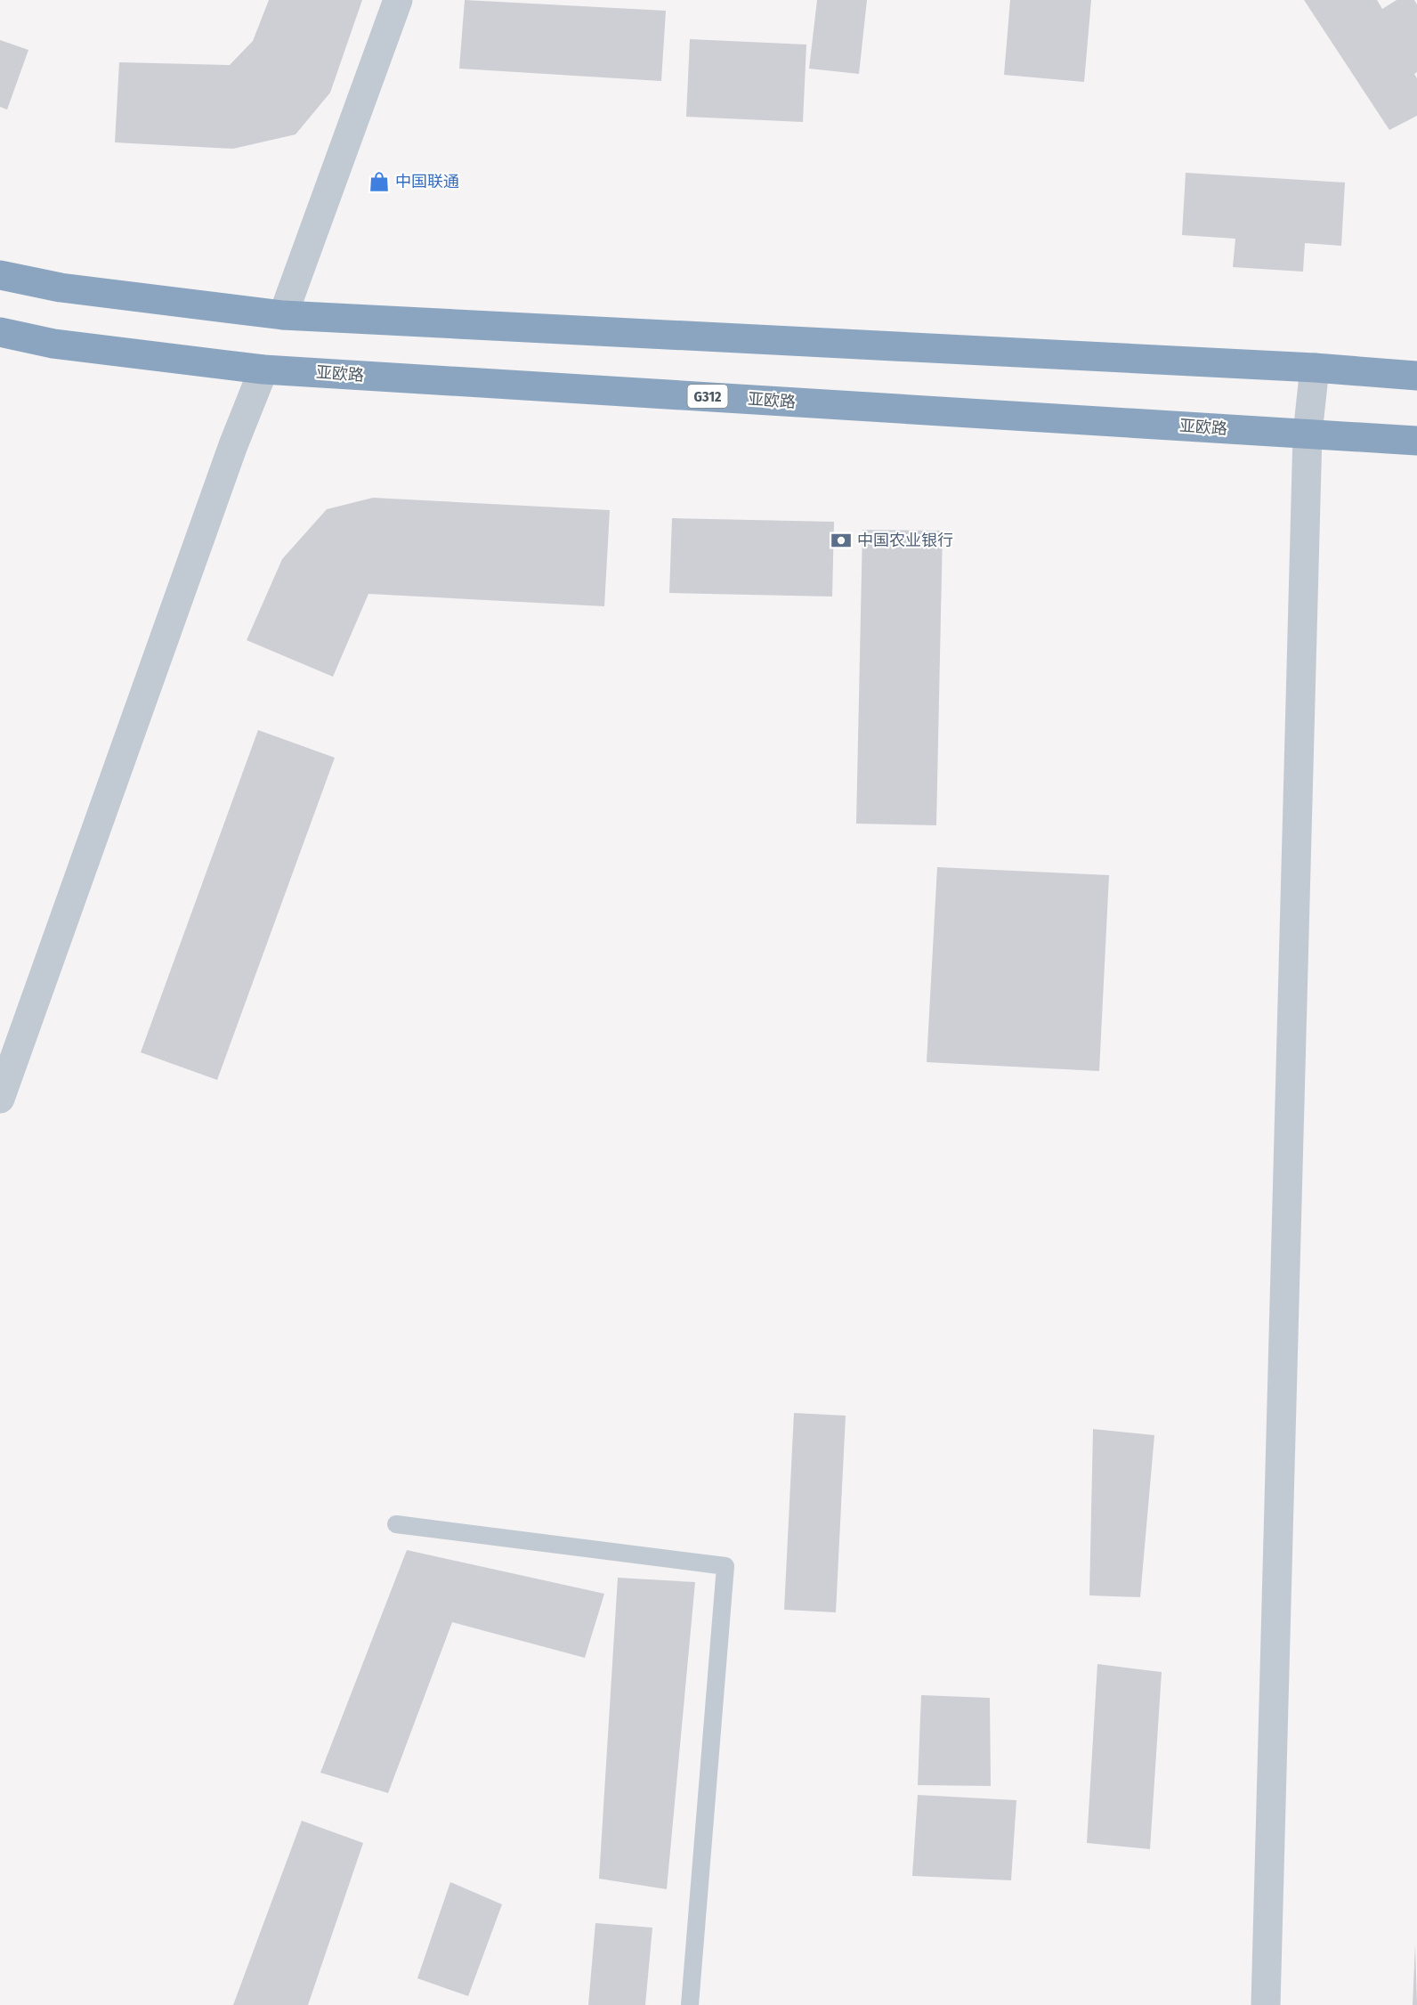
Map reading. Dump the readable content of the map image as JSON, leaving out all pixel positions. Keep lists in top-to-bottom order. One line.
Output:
{"streets":{"highway":["亚欧路","G312"]},"places":{"shop":["中国联通"],"bank":["中国农业银行"]}}
